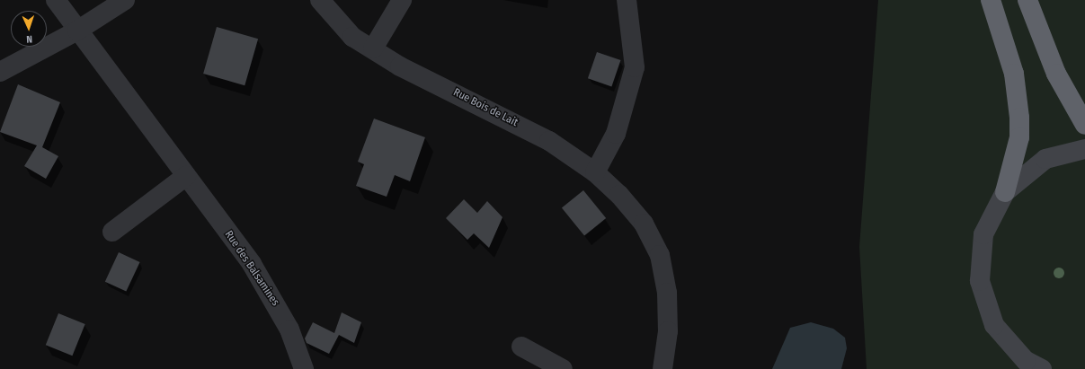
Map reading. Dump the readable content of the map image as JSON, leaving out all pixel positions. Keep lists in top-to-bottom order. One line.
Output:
{"streets":{"street":["Rue Bois de Lait","Rue des Balsamines"]},"north":"bottom"}
